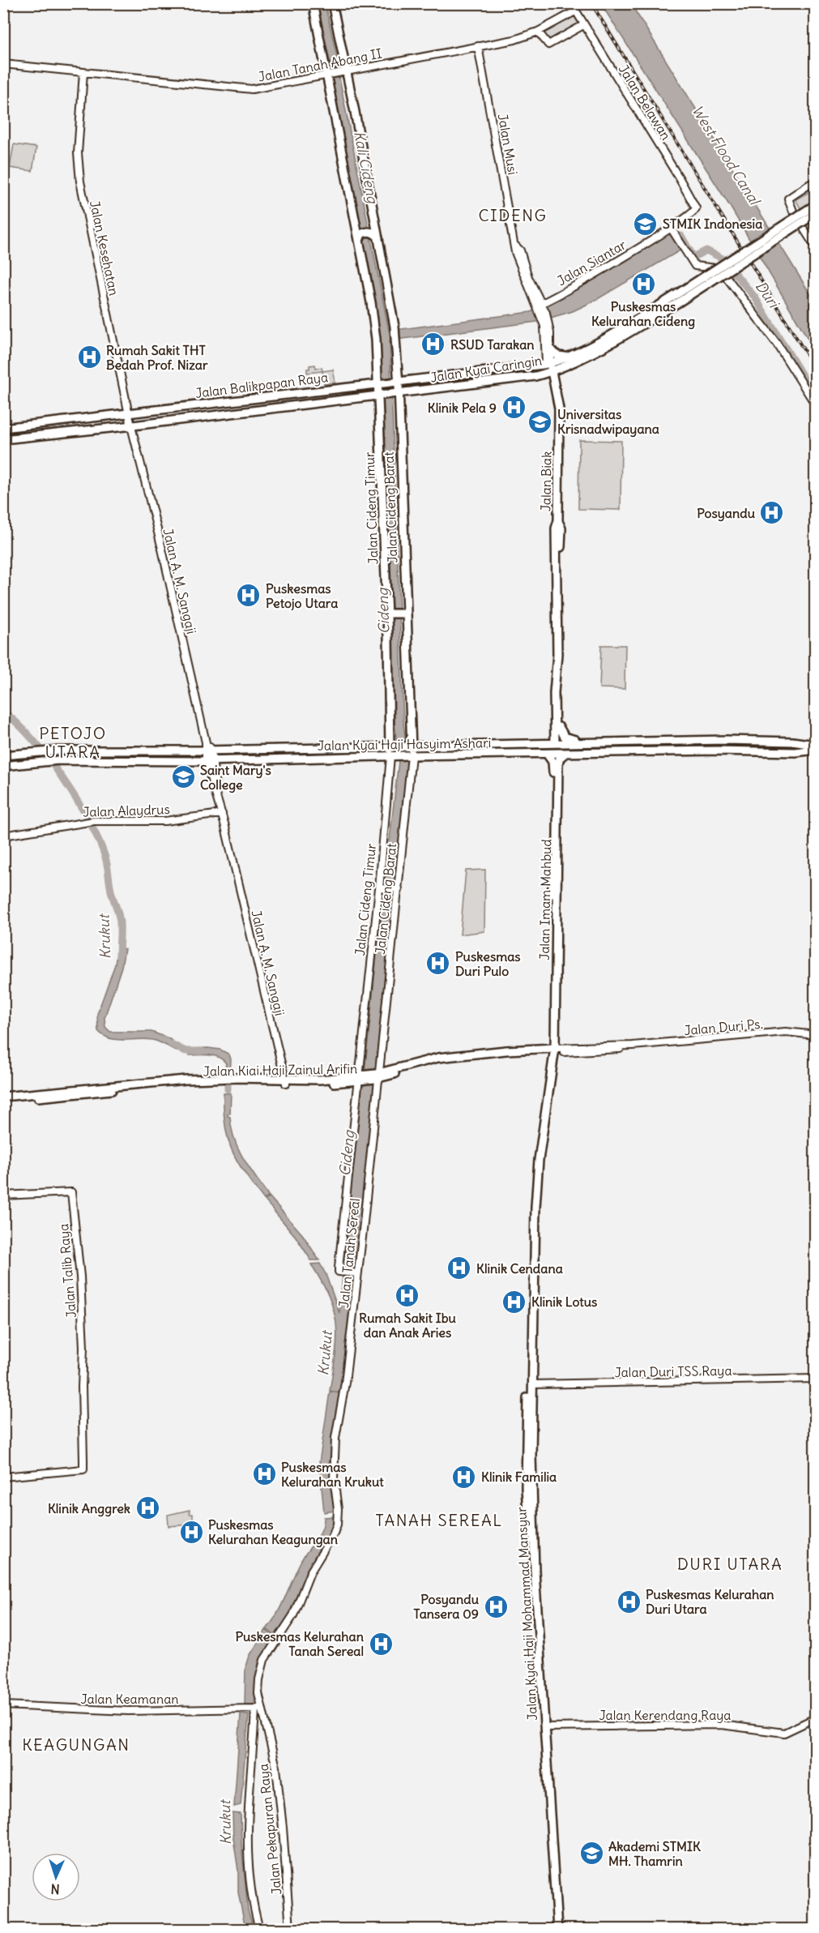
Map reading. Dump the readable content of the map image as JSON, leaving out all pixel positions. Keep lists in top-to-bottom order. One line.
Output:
{"streets":{"main road":["Jalan Kyai Caringin","Jalan Balikpapan Raya","Jalan Biak","Jalan Cideng Barat","Jalan Cideng Timur","Jalan Kyai Haji Hasyim Ashari","Jalan Imam Mahbud","Jalan Kiai Haji Zainul Arifin","Jalan Kyai Haji Mohammad Mansyur"],"street":["Jalan Tanah Abang II","Jalan Belawan","Jalan Musi","Jalan Kesehatan","Jalan Siantar","Jalan A. M. Sangaji","Jalan Alaydrus","Jalan Duri Ps.","Jalan Tanah Sereal","Jalan Talib Raya","Jalan Duri TSS Raya","Jalan Keamanan","Jalan Kerendang Raya","Jalan Pekapuran Raya"]},"crossings":[["Jalan Tanah Abang II","Jalan Belawan"],["Jalan Tanah Abang II","Jalan Musi"],["Jalan Tanah Abang II","Jalan Kesehatan"],["Jalan Tanah Abang II","Jalan Cideng Barat"],["Jalan Tanah Abang II","Jalan Cideng Timur"],["Jalan Belawan","Jalan Siantar"],["Jalan Musi","Jalan Siantar"],["Jalan Musi","Jalan Kyai Caringin"],["Jalan Musi","Jalan Biak"],["Jalan Kesehatan","Jalan Balikpapan Raya"],["Jalan Kesehatan","Jalan A. M. Sangaji"],["Jalan Kyai Caringin","Jalan Balikpapan Raya"],["Jalan Kyai Caringin","Jalan Biak"],["Jalan Kyai Caringin","Jalan Cideng Barat"],["Jalan Balikpapan Raya","Jalan Cideng Barat"],["Jalan Balikpapan Raya","Jalan Cideng Timur"],["Jalan Balikpapan Raya","Jalan A. M. Sangaji"],["Jalan Biak","Jalan Kyai Haji Hasyim Ashari"],["Jalan Cideng Barat","Jalan Kyai Haji Hasyim Ashari"],["Jalan Cideng Barat","Jalan Kiai Haji Zainul Arifin"],["Jalan Cideng Barat","Jalan Tanah Sereal"],["Jalan Cideng Timur","Jalan Kyai Haji Hasyim Ashari"],["Jalan Cideng Timur","Jalan Kiai Haji Zainul Arifin"],["Jalan Cideng Timur","Jalan Tanah Sereal"],["Jalan A. M. Sangaji","Jalan Kyai Haji Hasyim Ashari"],["Jalan A. M. Sangaji","Jalan Alaydrus"],["Jalan A. M. Sangaji","Jalan Kiai Haji Zainul Arifin"],["Jalan Kyai Haji Hasyim Ashari","Jalan Imam Mahbud"],["Jalan Imam Mahbud","Jalan Duri Ps."],["Jalan Imam Mahbud","Jalan Kiai Haji Zainul Arifin"],["Jalan Imam Mahbud","Jalan Kyai Haji Mohammad Mansyur"],["Jalan Duri Ps.","Jalan Kiai Haji Zainul Arifin"],["Jalan Duri Ps.","Jalan Kyai Haji Mohammad Mansyur"],["Jalan Kiai Haji Zainul Arifin","Jalan Tanah Sereal"],["Jalan Kiai Haji Zainul Arifin","Jalan Kyai Haji Mohammad Mansyur"],["Jalan Tanah Sereal","Jalan Keamanan"],["Jalan Tanah Sereal","Jalan Pekapuran Raya"],["Jalan Duri TSS Raya","Jalan Kyai Haji Mohammad Mansyur"],["Jalan Kyai Haji Mohammad Mansyur","Jalan Kerendang Raya"],["Jalan Keamanan","Jalan Pekapuran Raya"]],"districts":["CIDENG","PETOJO UTARA","TANAH SEREAL","DURI UTARA","KEAGUNGAN"],"water":["West Flood Canal","Kali Cideng","Duri","Cideng","Krukut"],"places":{"school or university":["STMIK Indonesia","Universitas Krisnadwipayana","Saint Mary's College","Akademi STMIK MH. Thamrin"],"hospital":["Puskesmas Kelurahan Cideng","RSUD Tarakan","Rumah Sakit THT Bedah Prof. Nizar","Klinik Pela 9","Posyandu","Puskesmas Petojo Utara","Puskesmas Duri Pulo","Klinik Cendana","Rumah Sakit Ibu dan Anak Aries","Klinik Lotus","Puskesmas Kelurahan Krukut","Klinik Familia","Klinik Anggrek","Puskesmas Kelurahan Keagungan","Puskesmas Kelurahan Duri Utara","Posyandu Tansera 09","Puskesmas Kelurahan Tanah Sereal"]},"north":"bottom"}
